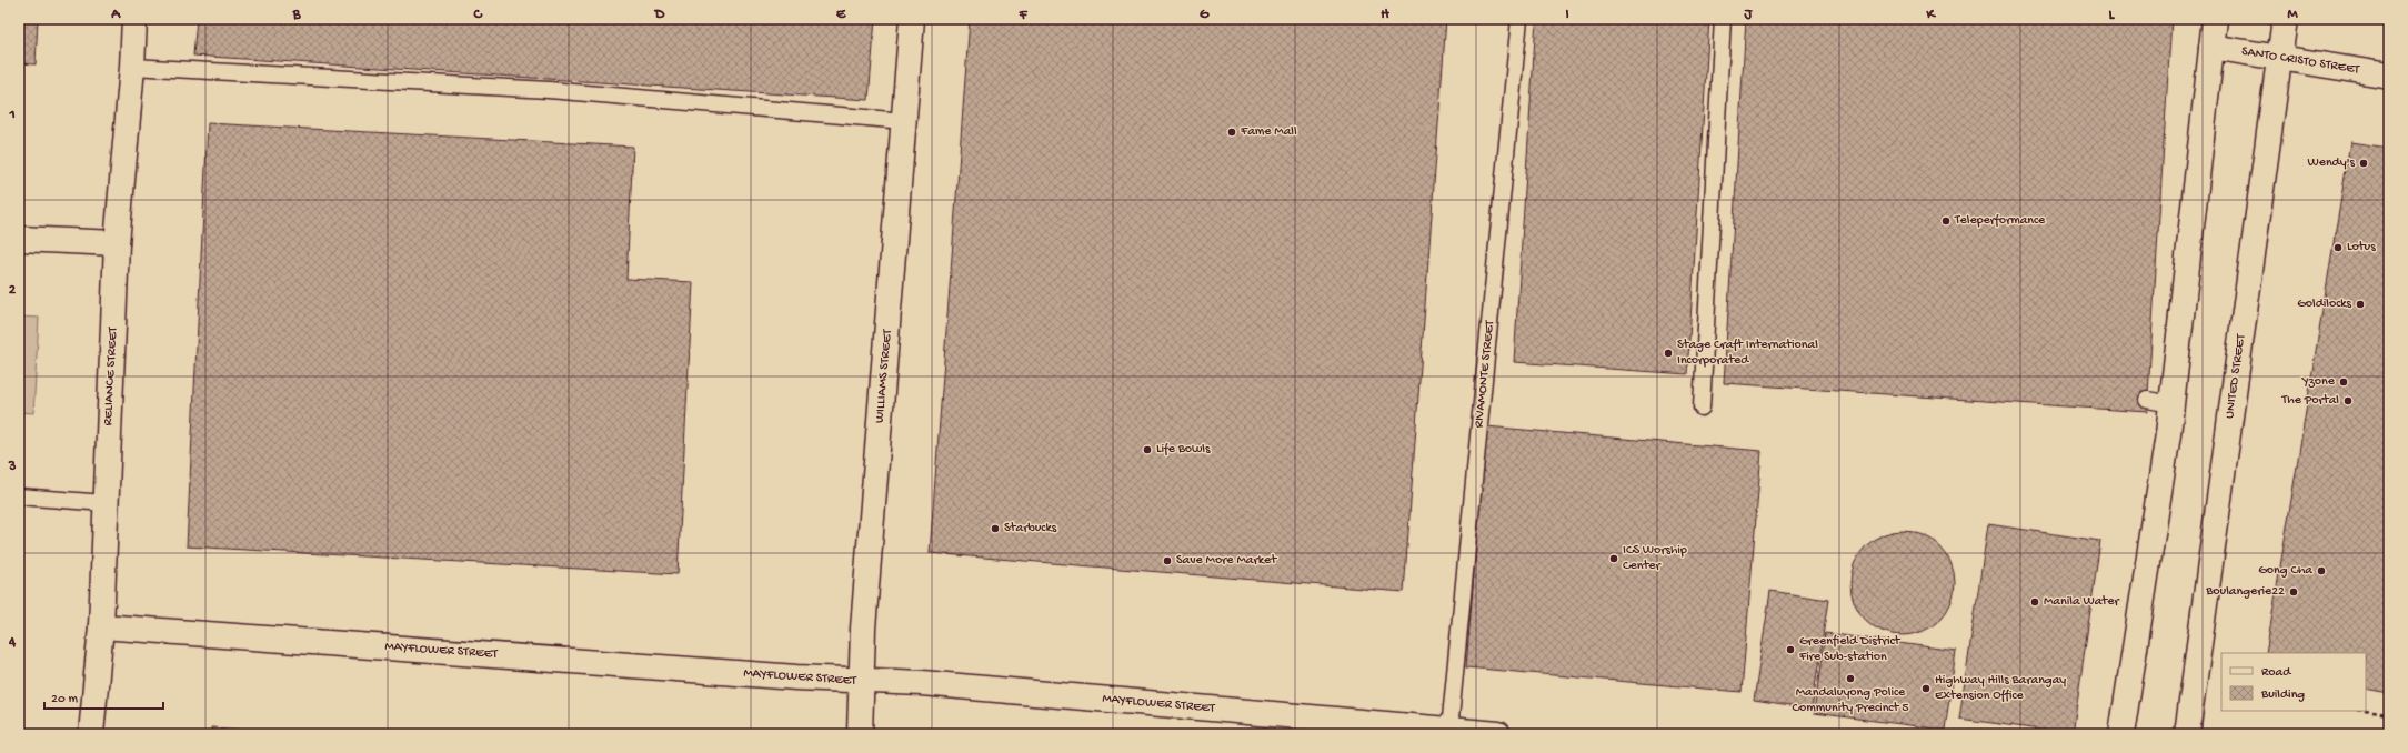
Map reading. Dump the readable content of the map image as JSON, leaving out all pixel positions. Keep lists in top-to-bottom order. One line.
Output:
{"streets":{"street":["SANTO CRISTO STREET","RELIANCE STREET","WILLIAMS STREET","UNITED STREET","MAYFLOWER STREET"],"lane":["RIVAMONTE STREET"]},"crossings":[["SANTO CRISTO STREET","UNITED STREET"],["RIVAMONTE STREET","MAYFLOWER STREET"],["RELIANCE STREET","MAYFLOWER STREET"],["WILLIAMS STREET","MAYFLOWER STREET"]],"places":["Fame Mall","Wendy's","Teleperformance","Lotus","Goldilocks","Stage Craft International Incorporated","Yzone","The Portal","Life Bowls","Starbucks","ICS Worship Center","Save More Market","Gong Cha","Boulangerie22","Manila Water","Greenfield District Fire Sub-station","Mandaluyong Police Community Precinct 5","Highway Hills Barangay Extension Office"],"legend":["Road","Building"],"scale_bar":"20 m","grid":{"columns":["A","B","C","D","E","F","G","H","I","J","K","L","M"],"rows":["1","2","3","4"]}}
